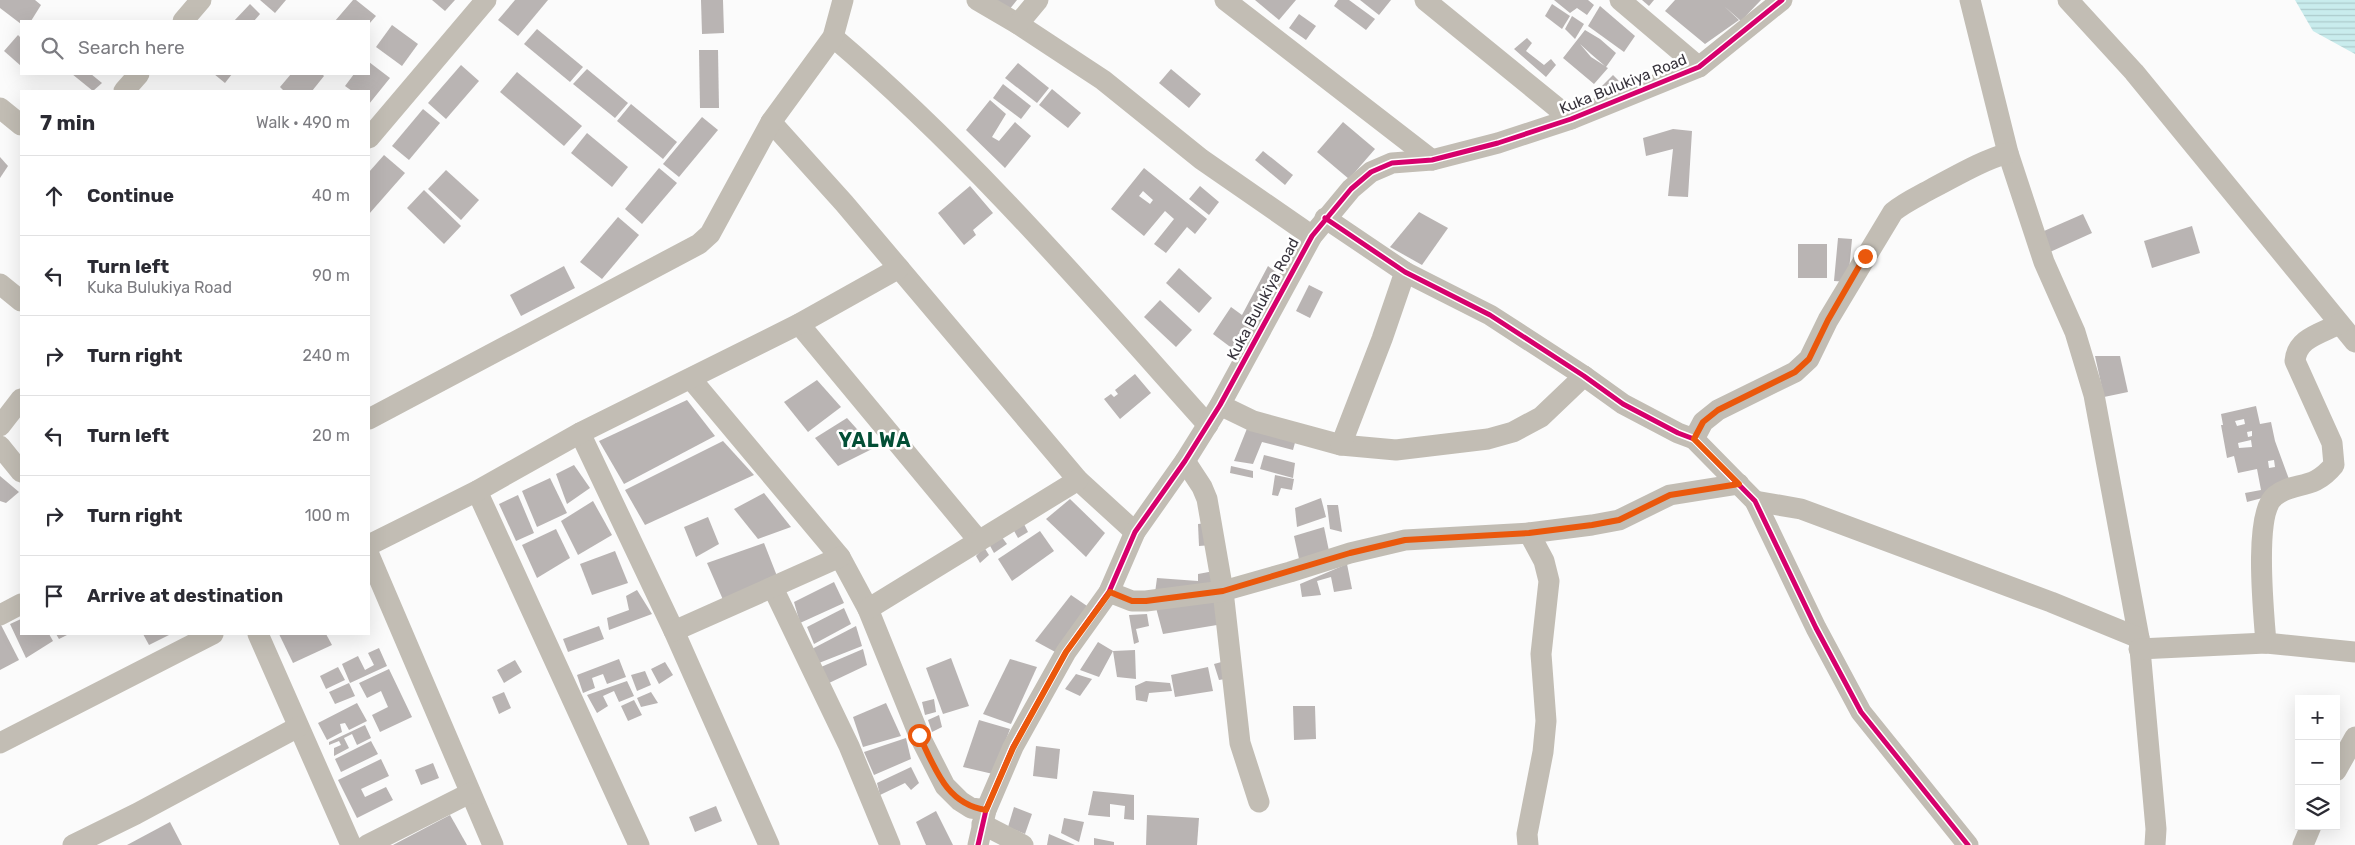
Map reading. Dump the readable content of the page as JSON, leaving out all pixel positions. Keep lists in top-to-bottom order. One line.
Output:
{"streets":{"street":["Kuka Bulukiya Road"]},"districts":["YALWA"],"page":{"search":"Search here","heading":["7 min","Walk · 490 m"],"list":[["Continue","40 m"],["Turn left","Kuka Bulukiya Road","90 m"],["Turn right","240 m"],["Turn left","20 m"],["Turn right","100 m"],"Arrive at destination"],"map_buttons":["+","−"]}}
